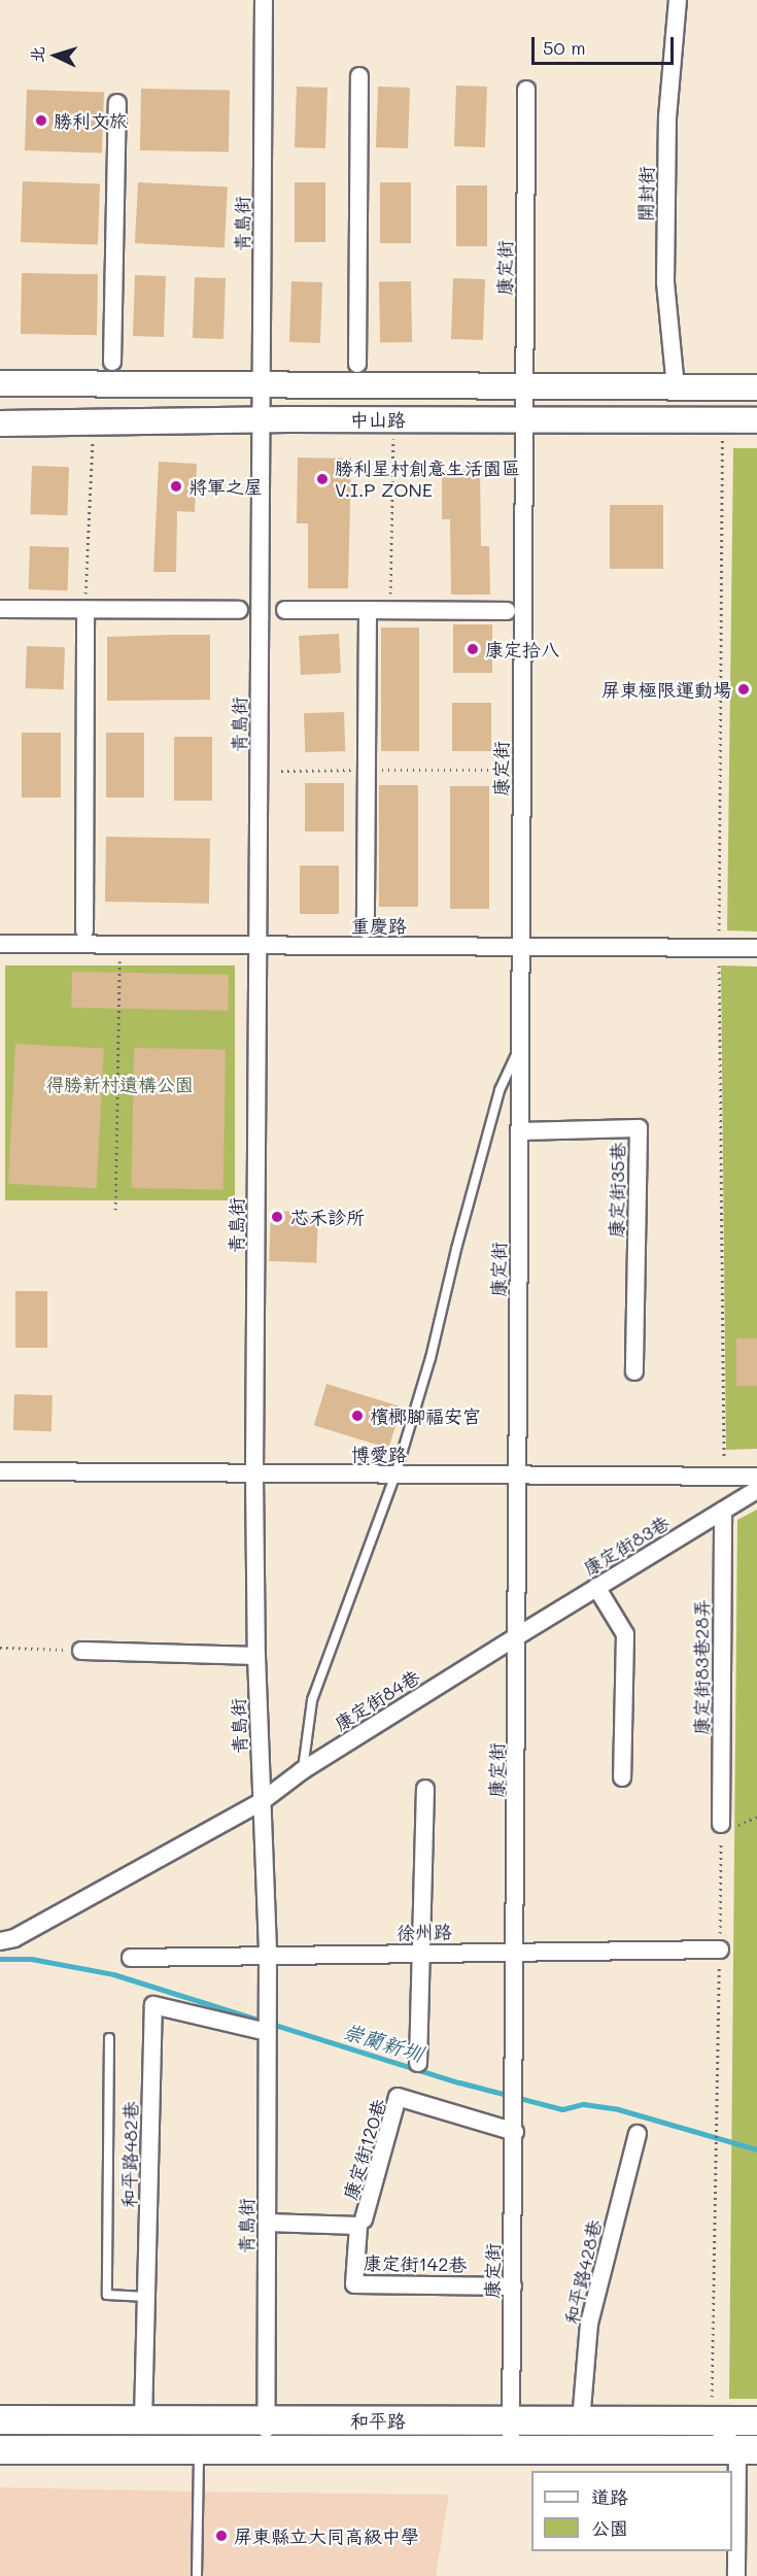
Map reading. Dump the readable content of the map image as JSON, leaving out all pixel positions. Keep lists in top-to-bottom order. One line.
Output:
{"streets":{"main road":["和平路"],"street":["開封街","青島街","康定街","中山路","重慶路","康定街35巷","博愛路","康定街83巷","康定街83巷28弄","康定街84巷","徐州路","康定街120巷","和平路482巷","康定街142巷","和平路428巷"]},"crossings":[["開封街","中山路"],["青島街","中山路"],["青島街","重慶路"],["青島街","博愛路"],["青島街","康定街84巷"],["青島街","徐州路"],["青島街","和平路482巷"],["青島街","康定街142巷"],["青島街","和平路"],["康定街","中山路"],["康定街","重慶路"],["康定街","康定街35巷"],["康定街","博愛路"],["康定街","康定街83巷"],["康定街","康定街84巷"],["康定街","徐州路"],["康定街","康定街120巷"],["康定街","康定街142巷"],["康定街","和平路"],["康定街83巷","康定街83巷28弄"],["康定街83巷","康定街84巷"],["和平路482巷","和平路"],["和平路428巷","和平路"]],"water":["崇蘭新圳"],"parks":["得勝新村遺構公園"],"places":["勝利文旅","勝利星村創意生活園區 V.I.P ZONE","將軍之屋","康定拾八","屏東極限運動場","芯禾診所","檳榔腳福安宮","屏東縣立大同高級中學"],"legend":["道路","公園"],"scale_bar":"50 m","north":"left"}
